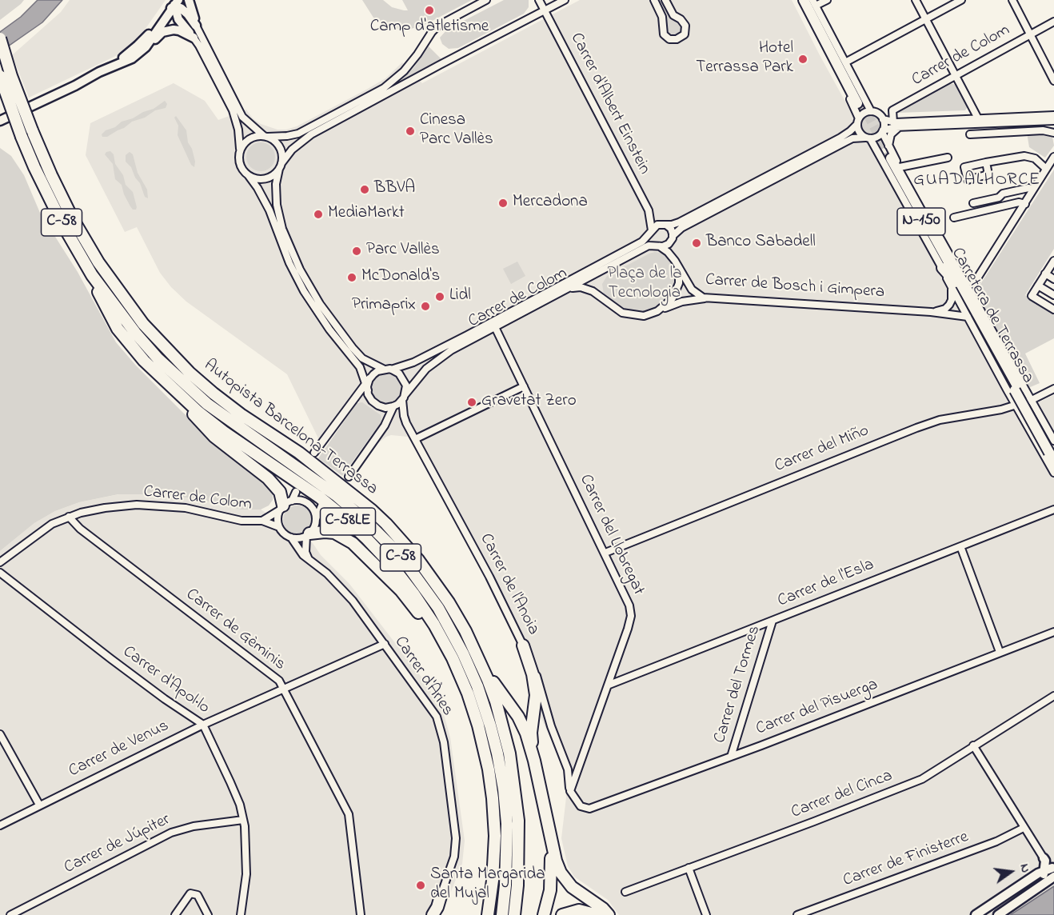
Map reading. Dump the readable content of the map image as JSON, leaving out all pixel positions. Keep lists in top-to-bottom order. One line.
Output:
{"streets":{"highway":["C-58","Autopista Barcelona-Terrassa","C-58LE"],"main road":["N-150","Carretera de Terrassa"],"street":["Carrer de Colom","Carrer d'Albert Einstein","Carrer de Bosch i Gimpera","Carrer del Miño","Carrer del Llobregat","Carrer de l'Esla","Carrer de l'Anoia","Carrer de Gèminis","Carrer d'Àries","Carrer d'Apol·lo","Carrer del Tormes","Carrer del Pisuerga","Carrer de Venus","Carrer del Cinca","Carrer de Júpiter","Carrer de Finisterre"]},"crossings":[["Carrer de Colom","Carrer d'Albert Einstein"],["Carrer de Colom","Carrer de Bosch i Gimpera"],["Carrer de Colom","Carrer del Llobregat"],["Carrer de Colom","Carrer de l'Anoia"],["Carrer de Colom","Carrer de Gèminis"],["Carrer de Colom","Carrer d'Àries"],["Carrer d'Albert Einstein","Carrer de Bosch i Gimpera"],["Autopista Barcelona-Terrassa","C-58LE"],["Carrer del Miño","Carrer del Llobregat"],["Carrer del Llobregat","Carrer de l'Esla"],["Carrer del Llobregat","Carrer de l'Anoia"],["Carrer del Llobregat","Carrer del Pisuerga"],["Carrer de l'Esla","Carrer del Tormes"],["Carrer de l'Anoia","Carrer del Pisuerga"],["Carrer de Gèminis","Carrer de Venus"],["Carrer d'Àries","Carrer de Venus"],["Carrer d'Apol·lo","Carrer de Venus"],["Carrer d'Apol·lo","Carrer de Júpiter"],["Carrer del Tormes","Carrer del Pisuerga"]],"districts":["GUADALHORCE"],"parks":["Plaça de la Tecnologia"],"places":["Camp d'atletisme","Hotel Terrassa Park","Cinesa Parc Vallès","BBVA","Mercadona","MediaMarkt","Banco Sabadell","Parc Vallès","McDonald's","Lidl","Primaprix","Gravetat Zero","Santa Margarida del Mujal"],"north":"right"}
